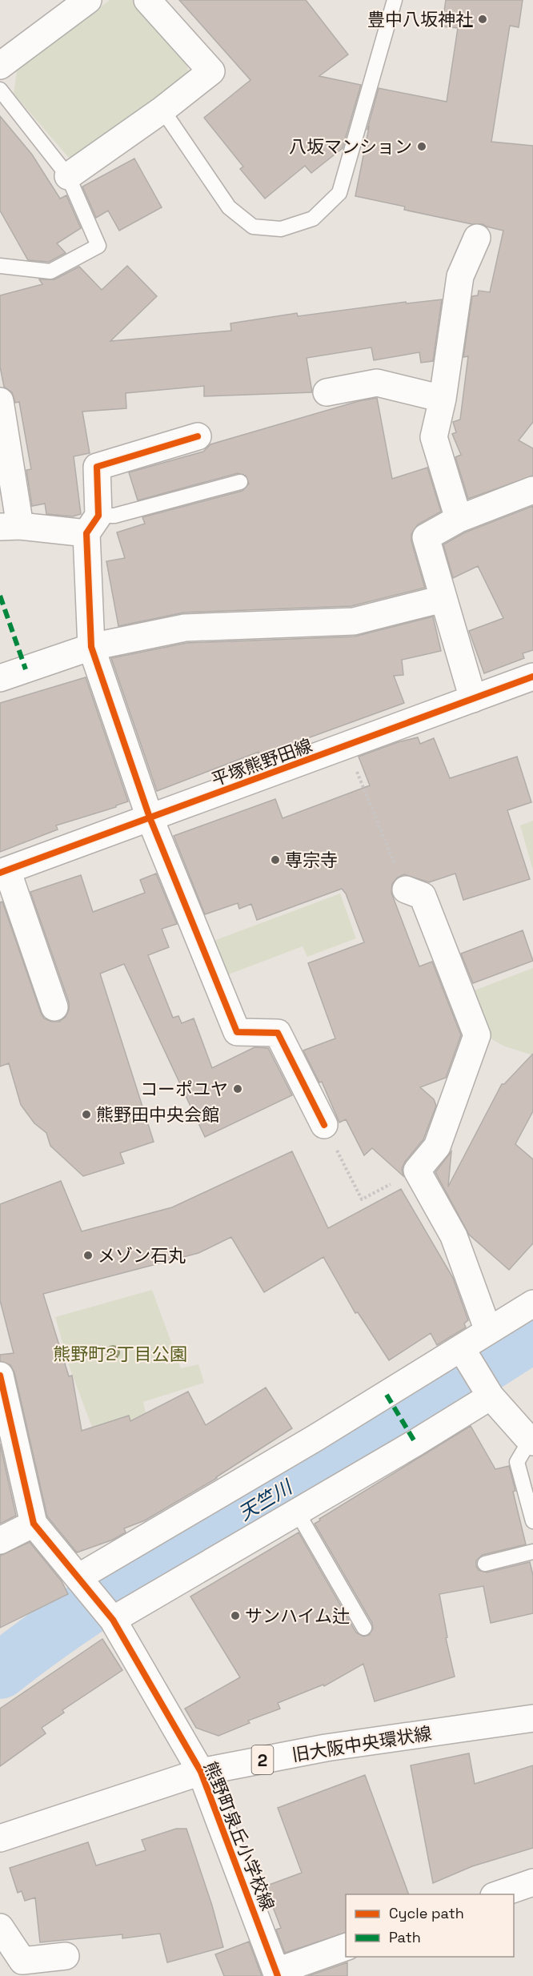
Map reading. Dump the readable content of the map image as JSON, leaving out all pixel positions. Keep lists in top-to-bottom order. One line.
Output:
{"streets":{"street":["平塚熊野田線","旧大阪中央環状線","2","熊野町泉丘小学校線"]},"crossings":[["旧大阪中央環状線","熊野町泉丘小学校線"]],"water":["天竺川"],"parks":["熊野町2丁目公園"],"places":["豊中八坂神社","八坂マンション","専宗寺","コーポユヤ","熊野田中央会館","メゾン石丸","サンハイム辻"],"legend":["Cycle path","Path"]}
